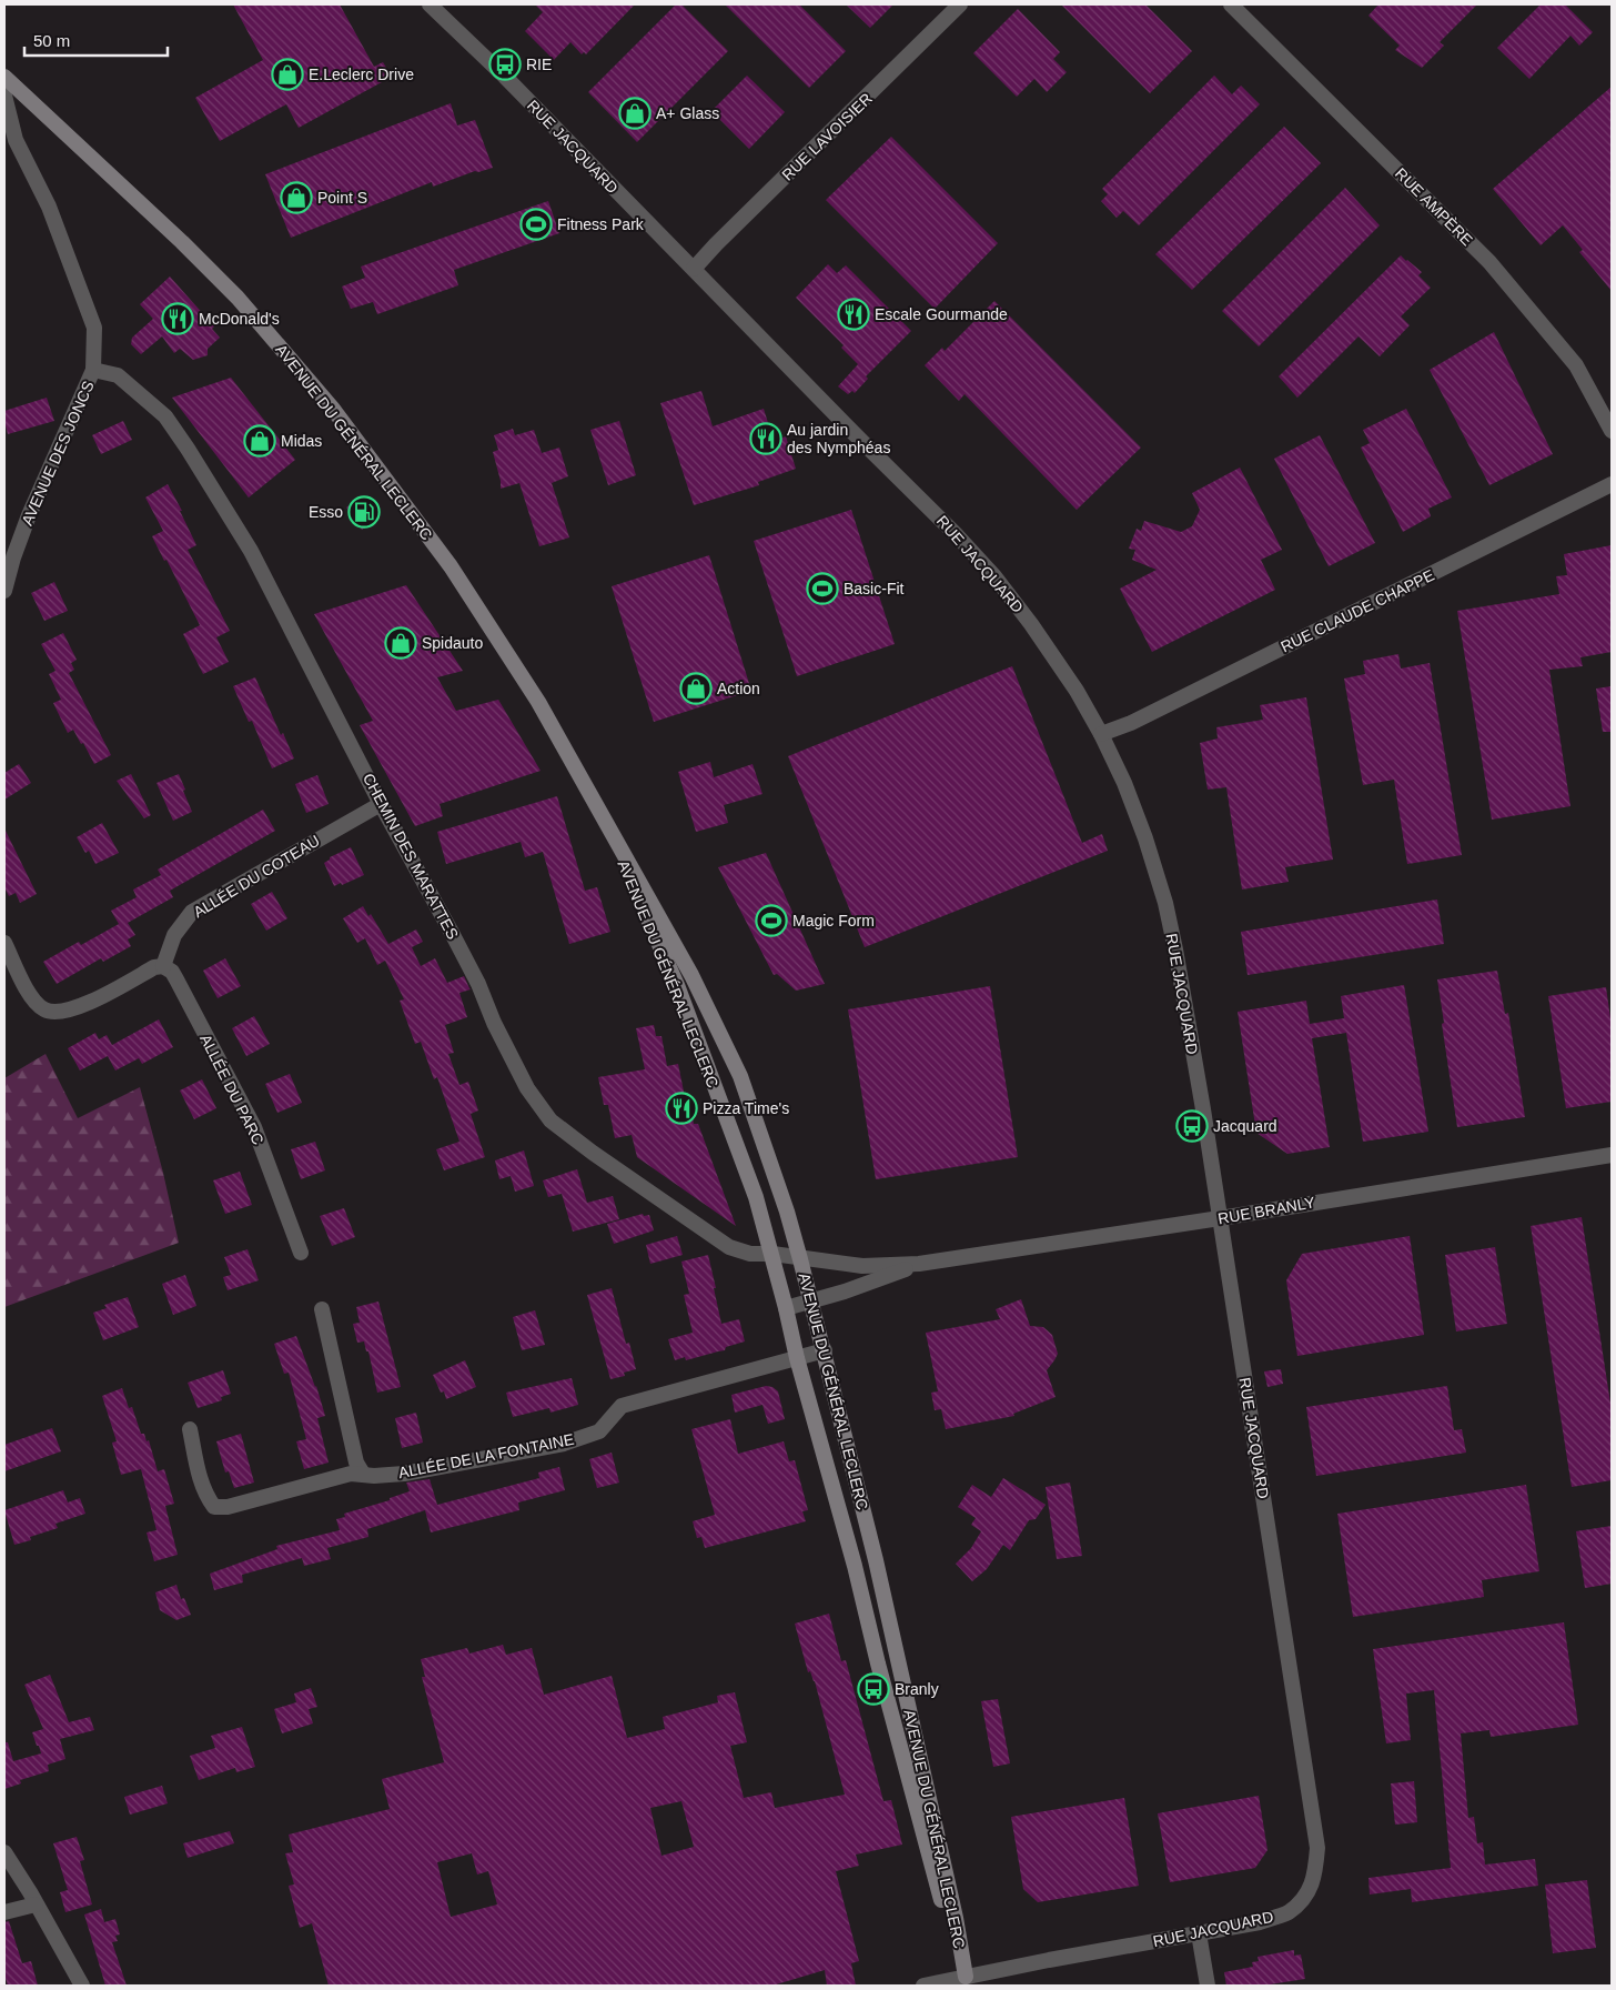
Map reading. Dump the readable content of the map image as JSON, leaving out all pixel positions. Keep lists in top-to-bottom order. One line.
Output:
{"streets":{"main road":["AVENUE DU GÉNÉRAL LECLERC"],"street":["RUE LAVOISIER","RUE JACQUARD","RUE AMPÈRE","AVENUE DES JONCS","RUE CLAUDE CHAPPE","CHEMIN DES MARATTES","ALLÉE DU COTEAU","ALLÉE DU PARC","RUE BRANLY","ALLÉE DE LA FONTAINE"]},"crossings":[["RUE LAVOISIER","RUE JACQUARD"],["RUE JACQUARD","AVENUE DU GÉNÉRAL LECLERC"],["RUE JACQUARD","RUE CLAUDE CHAPPE"],["RUE JACQUARD","RUE BRANLY"],["AVENUE DU GÉNÉRAL LECLERC","CHEMIN DES MARATTES"],["AVENUE DU GÉNÉRAL LECLERC","RUE BRANLY"],["AVENUE DU GÉNÉRAL LECLERC","ALLÉE DE LA FONTAINE"],["AVENUE DES JONCS","CHEMIN DES MARATTES"],["CHEMIN DES MARATTES","ALLÉE DU COTEAU"],["CHEMIN DES MARATTES","RUE BRANLY"],["ALLÉE DU COTEAU","ALLÉE DU PARC"]],"places":{"bus stop":["RIE","Jacquard","Branly"],"shop":["E.Leclerc Drive","A+ Glass","Point S","Midas","Spidauto","Action"],"sports":["Fitness Park","Basic-Fit","Magic Form"],"restaurant":["Escale Gourmande","McDonald's","Au jardin des Nymphéas","Pizza Time's"],"fuel station":["Esso"]},"scale_bar":"50 m"}
